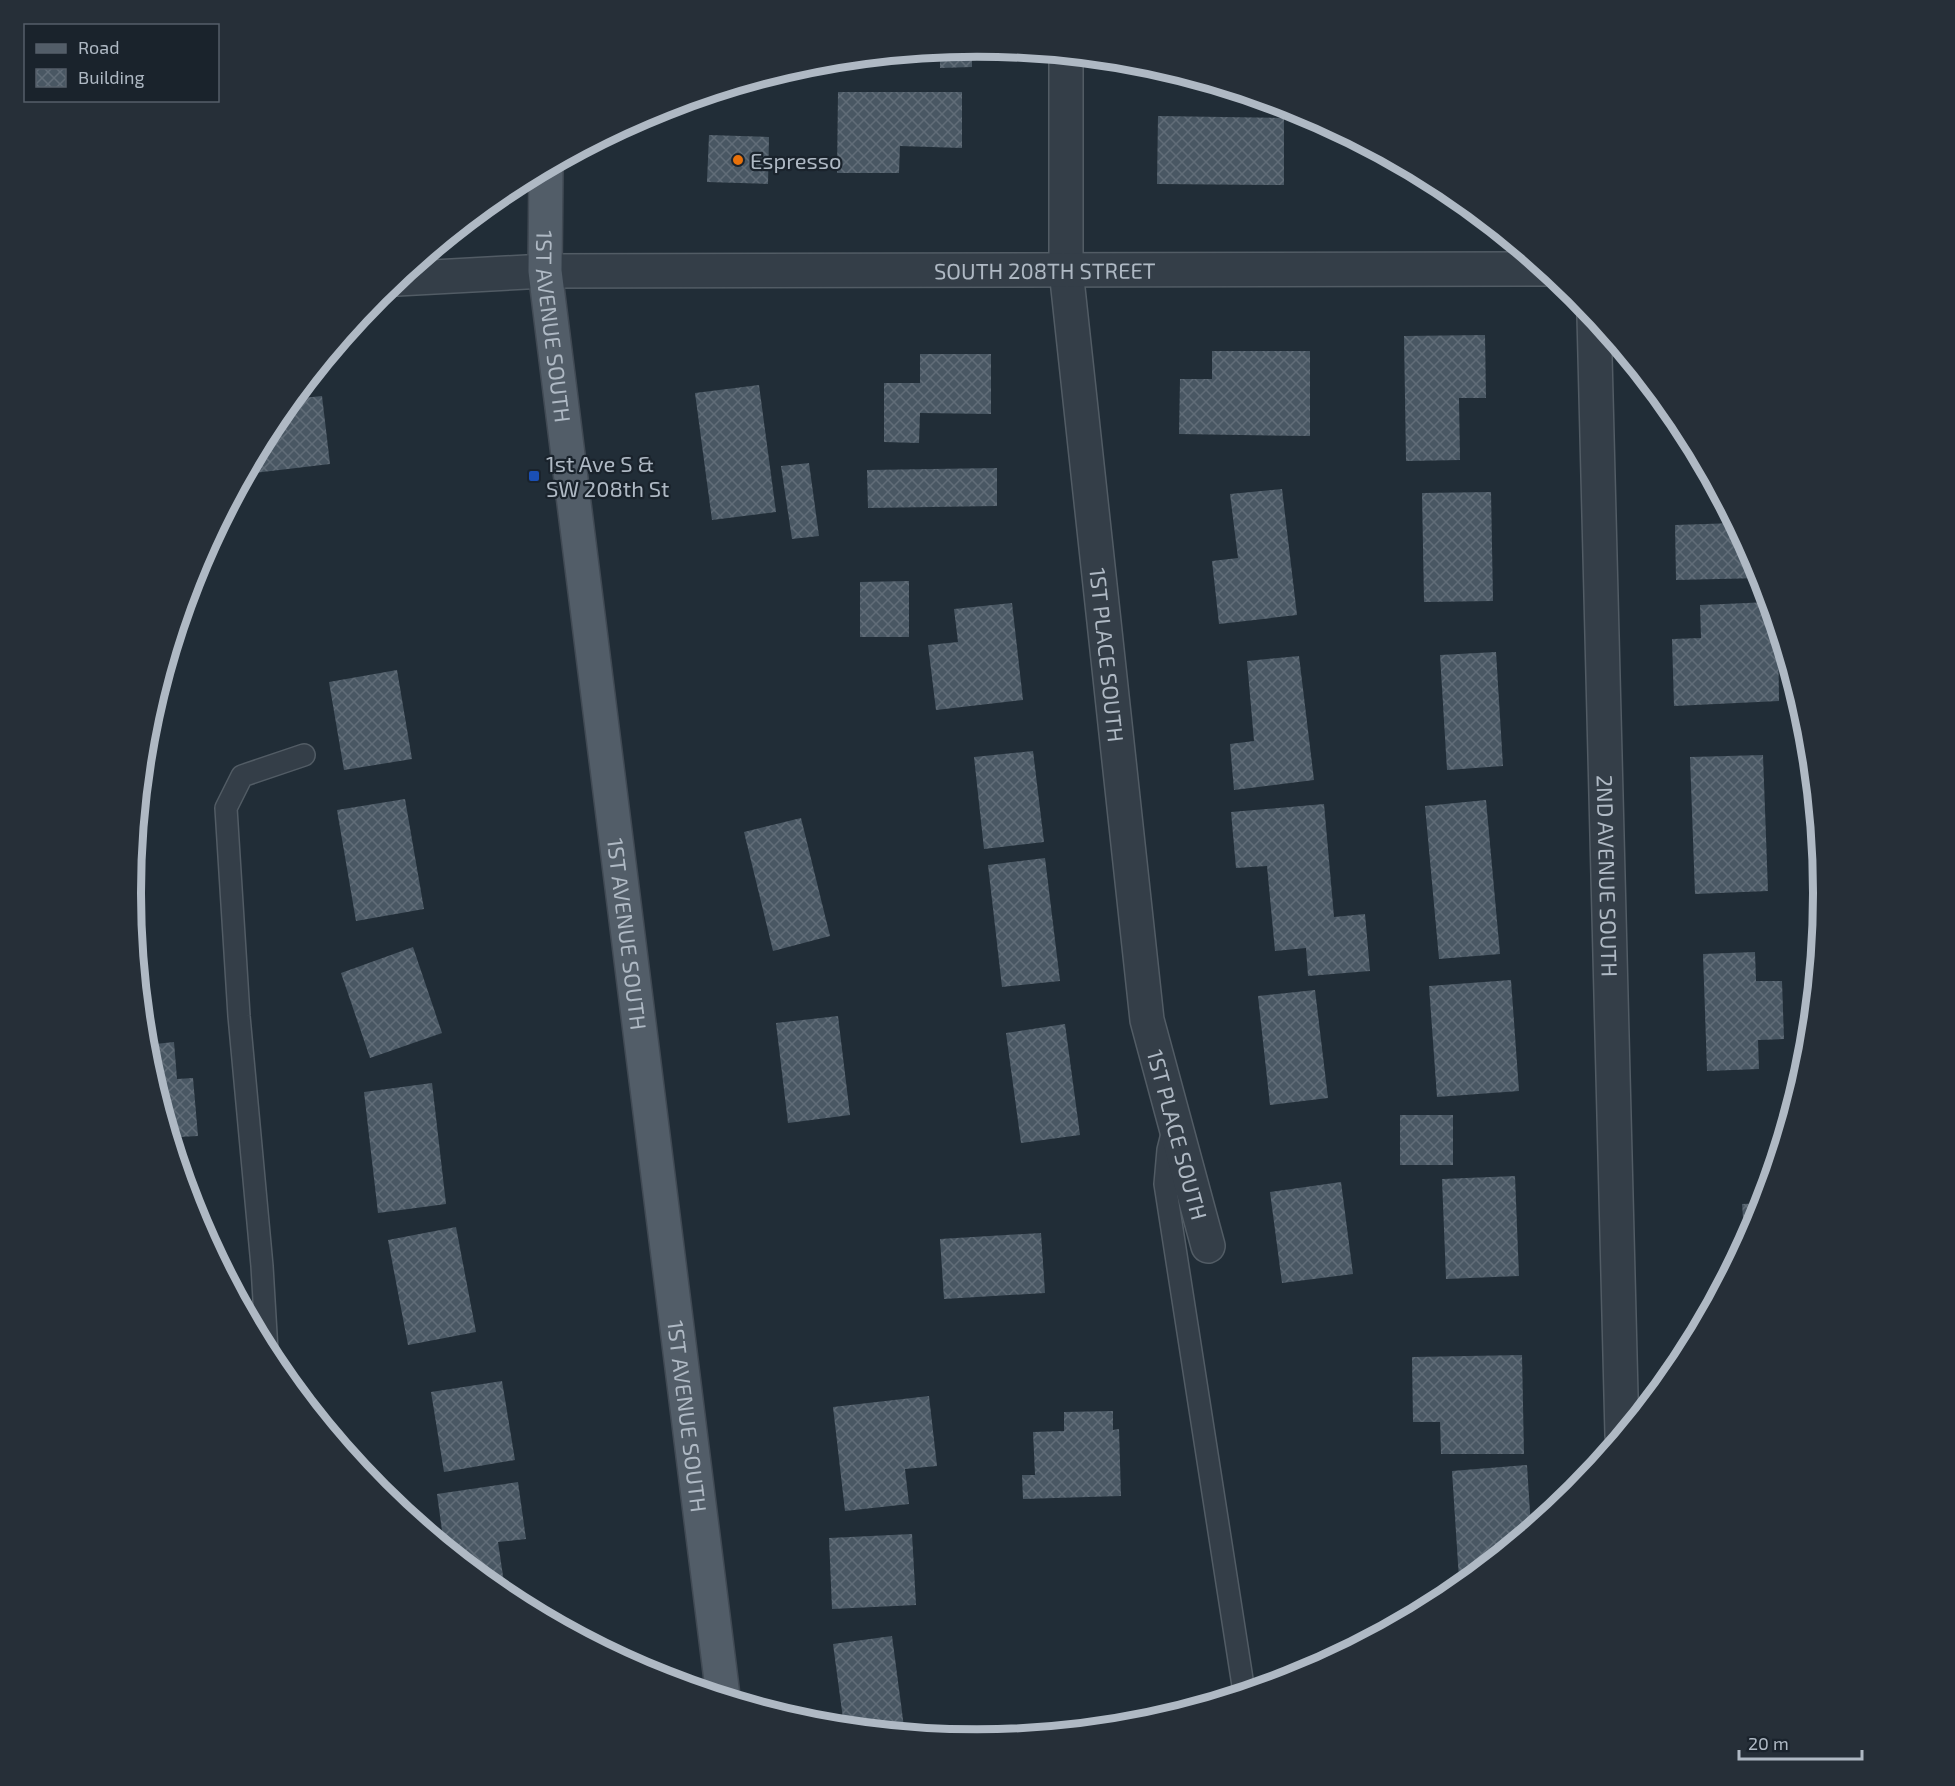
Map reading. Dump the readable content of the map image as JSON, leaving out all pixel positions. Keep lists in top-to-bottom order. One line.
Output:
{"streets":{"main road":["1ST AVENUE SOUTH"],"street":["SOUTH 208TH STREET","1ST PLACE SOUTH","2ND AVENUE SOUTH"]},"crossings":[["SOUTH 208TH STREET","1ST AVENUE SOUTH"],["SOUTH 208TH STREET","1ST PLACE SOUTH"]],"places":{"other":["Espresso"],"transit":["1st Ave S & SW 208th St"]},"legend":["Road","Building"],"scale_bar":"20 m"}
